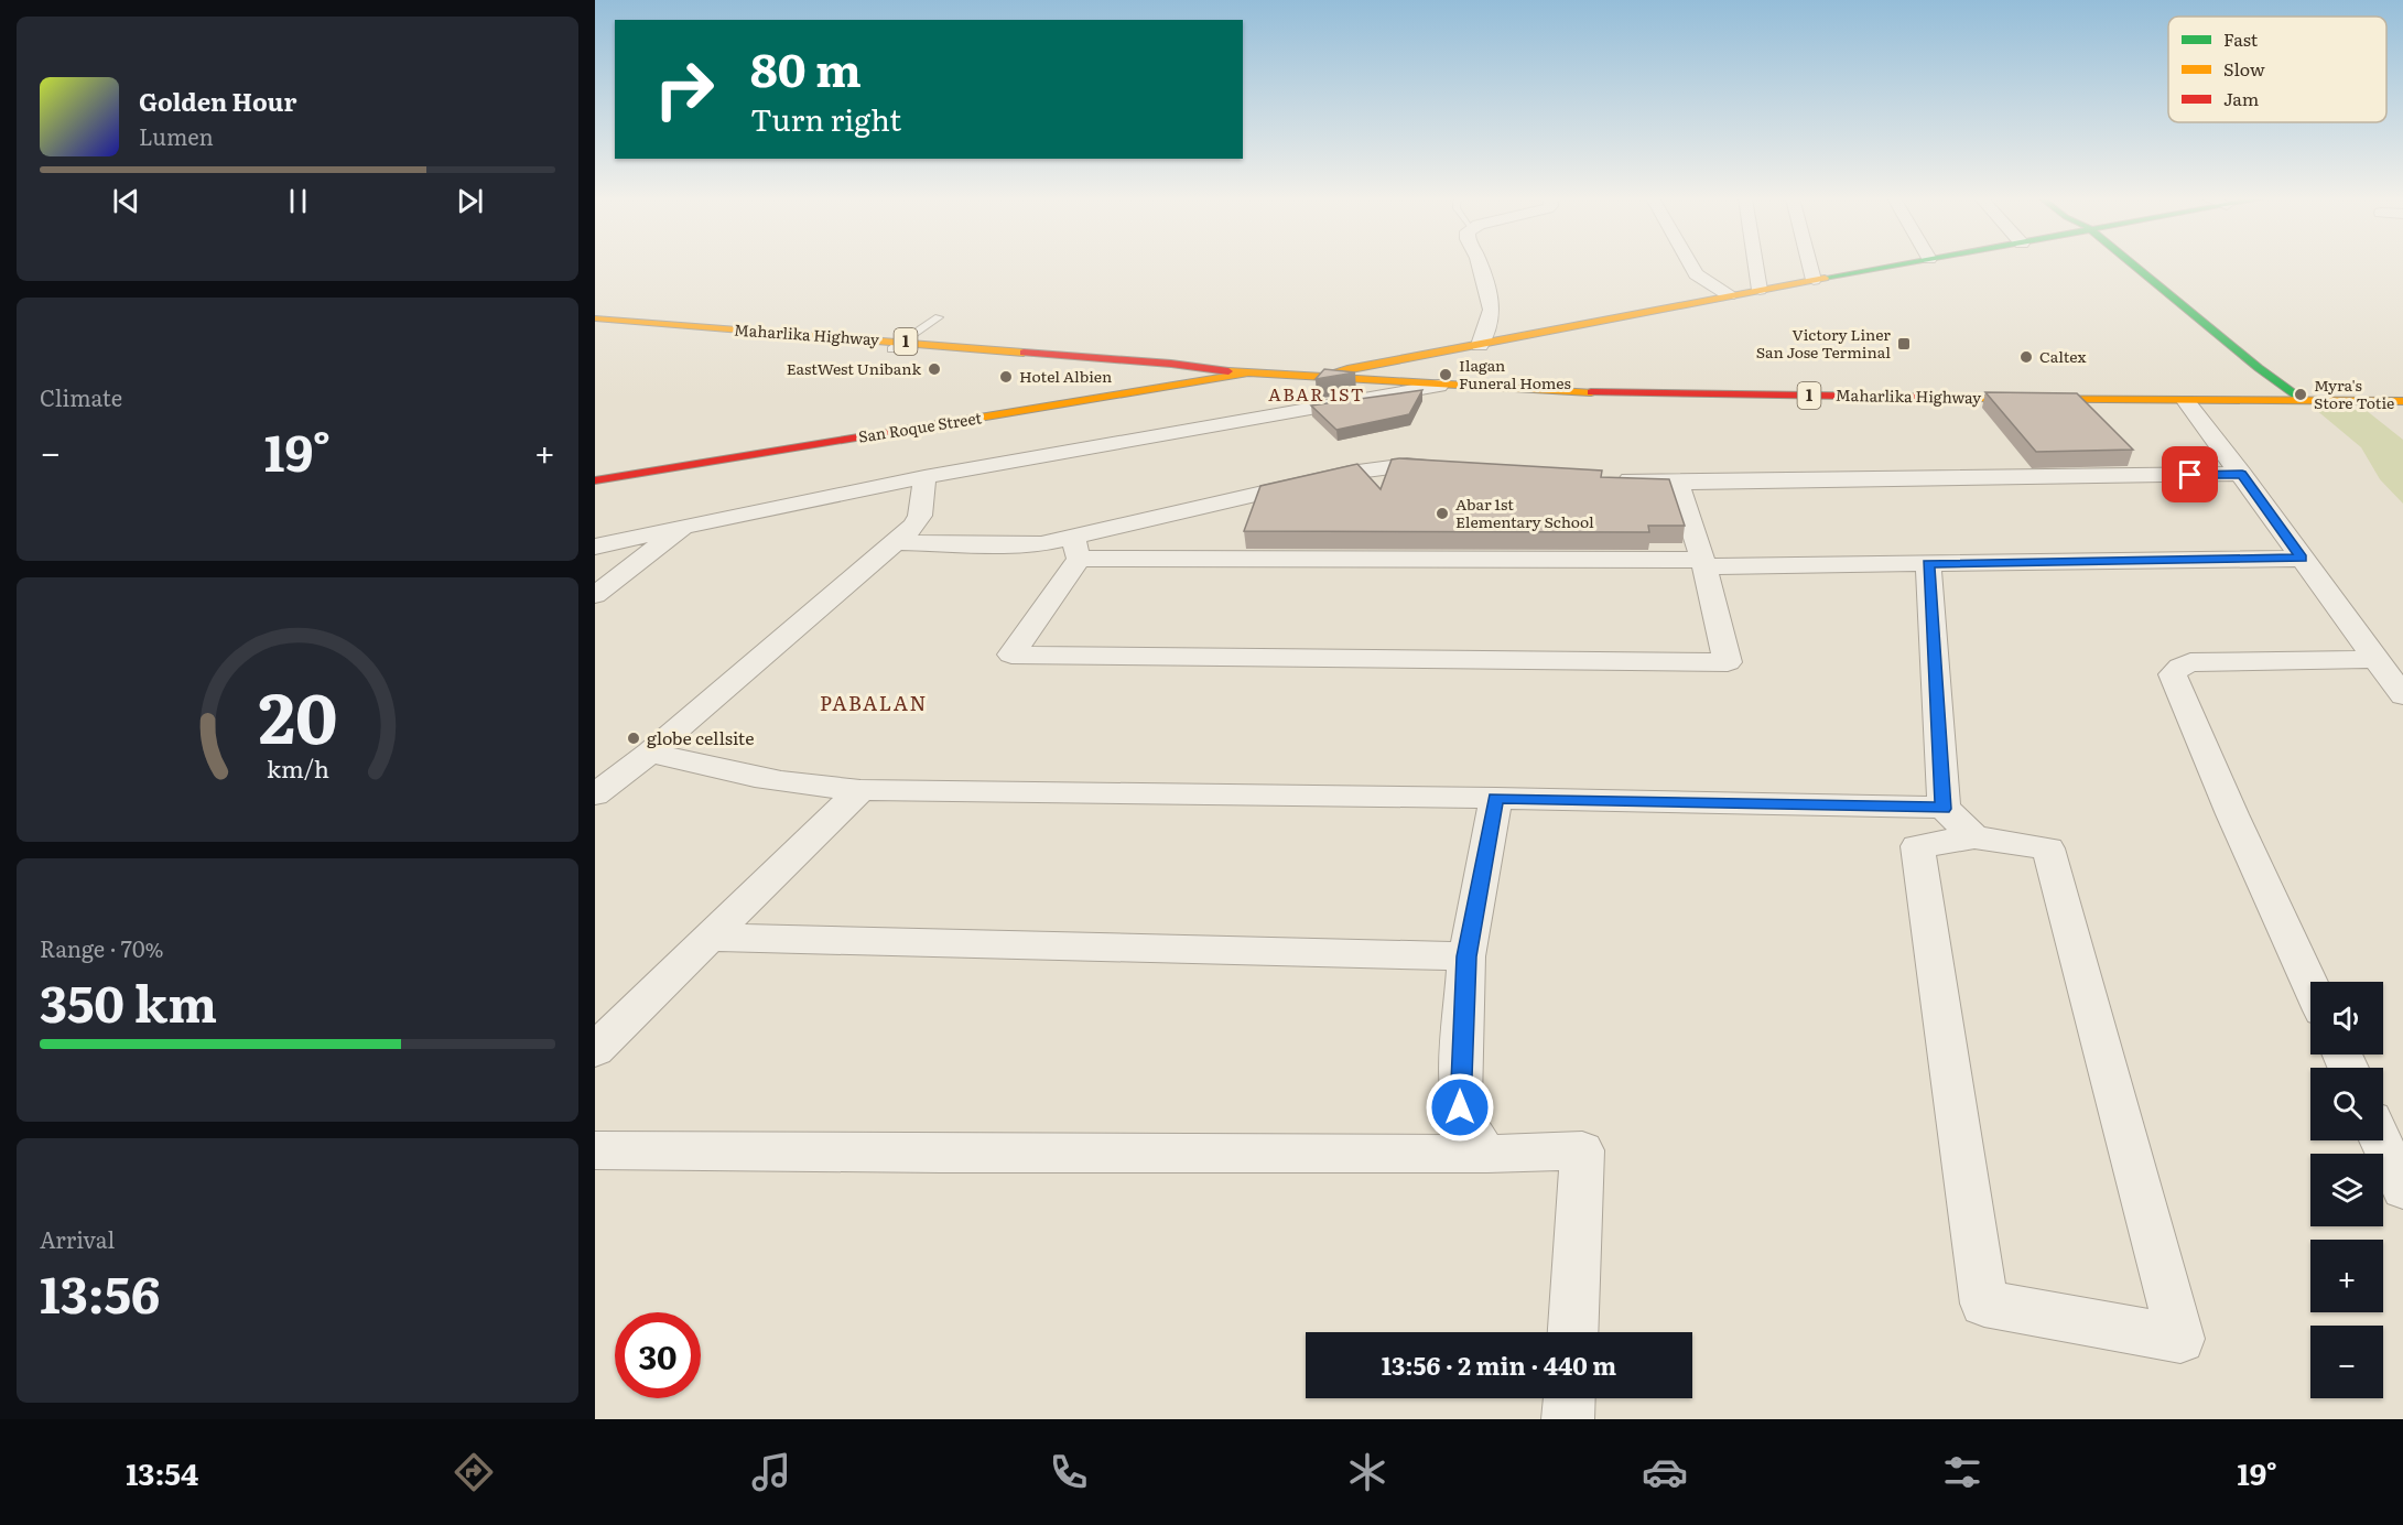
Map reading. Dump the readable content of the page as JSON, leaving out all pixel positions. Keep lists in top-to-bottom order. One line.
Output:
{"streets":{"main road":["Maharlika Highway","1","San Roque Street"]},"crossings":[["Maharlika Highway","San Roque Street"]],"districts":["ABAR 1ST","PABALAN"],"places":{"transit":["Victory Liner San Jose Terminal"],"other":["Caltex","EastWest Unibank","Ilagan Funeral Homes","Hotel Albien","Myra's Store Totie","Abar 1st Elementary School","globe cellsite"]},"legend":["Fast","Slow","Jam"],"page":{"turn":["80 m","Turn right"],"song":["Golden Hour","Lumen"],"tile":["Climate",["Range · 70%","350 km"],["Arrival","13:56"]],"heat":["−","19°","+"],"map_buttons":["+","−"],"limit":"30","trip":"13:56 · 2 min · 440 m","tabs":["13:54","19°"],"gauge":["20","km/h"]}}
